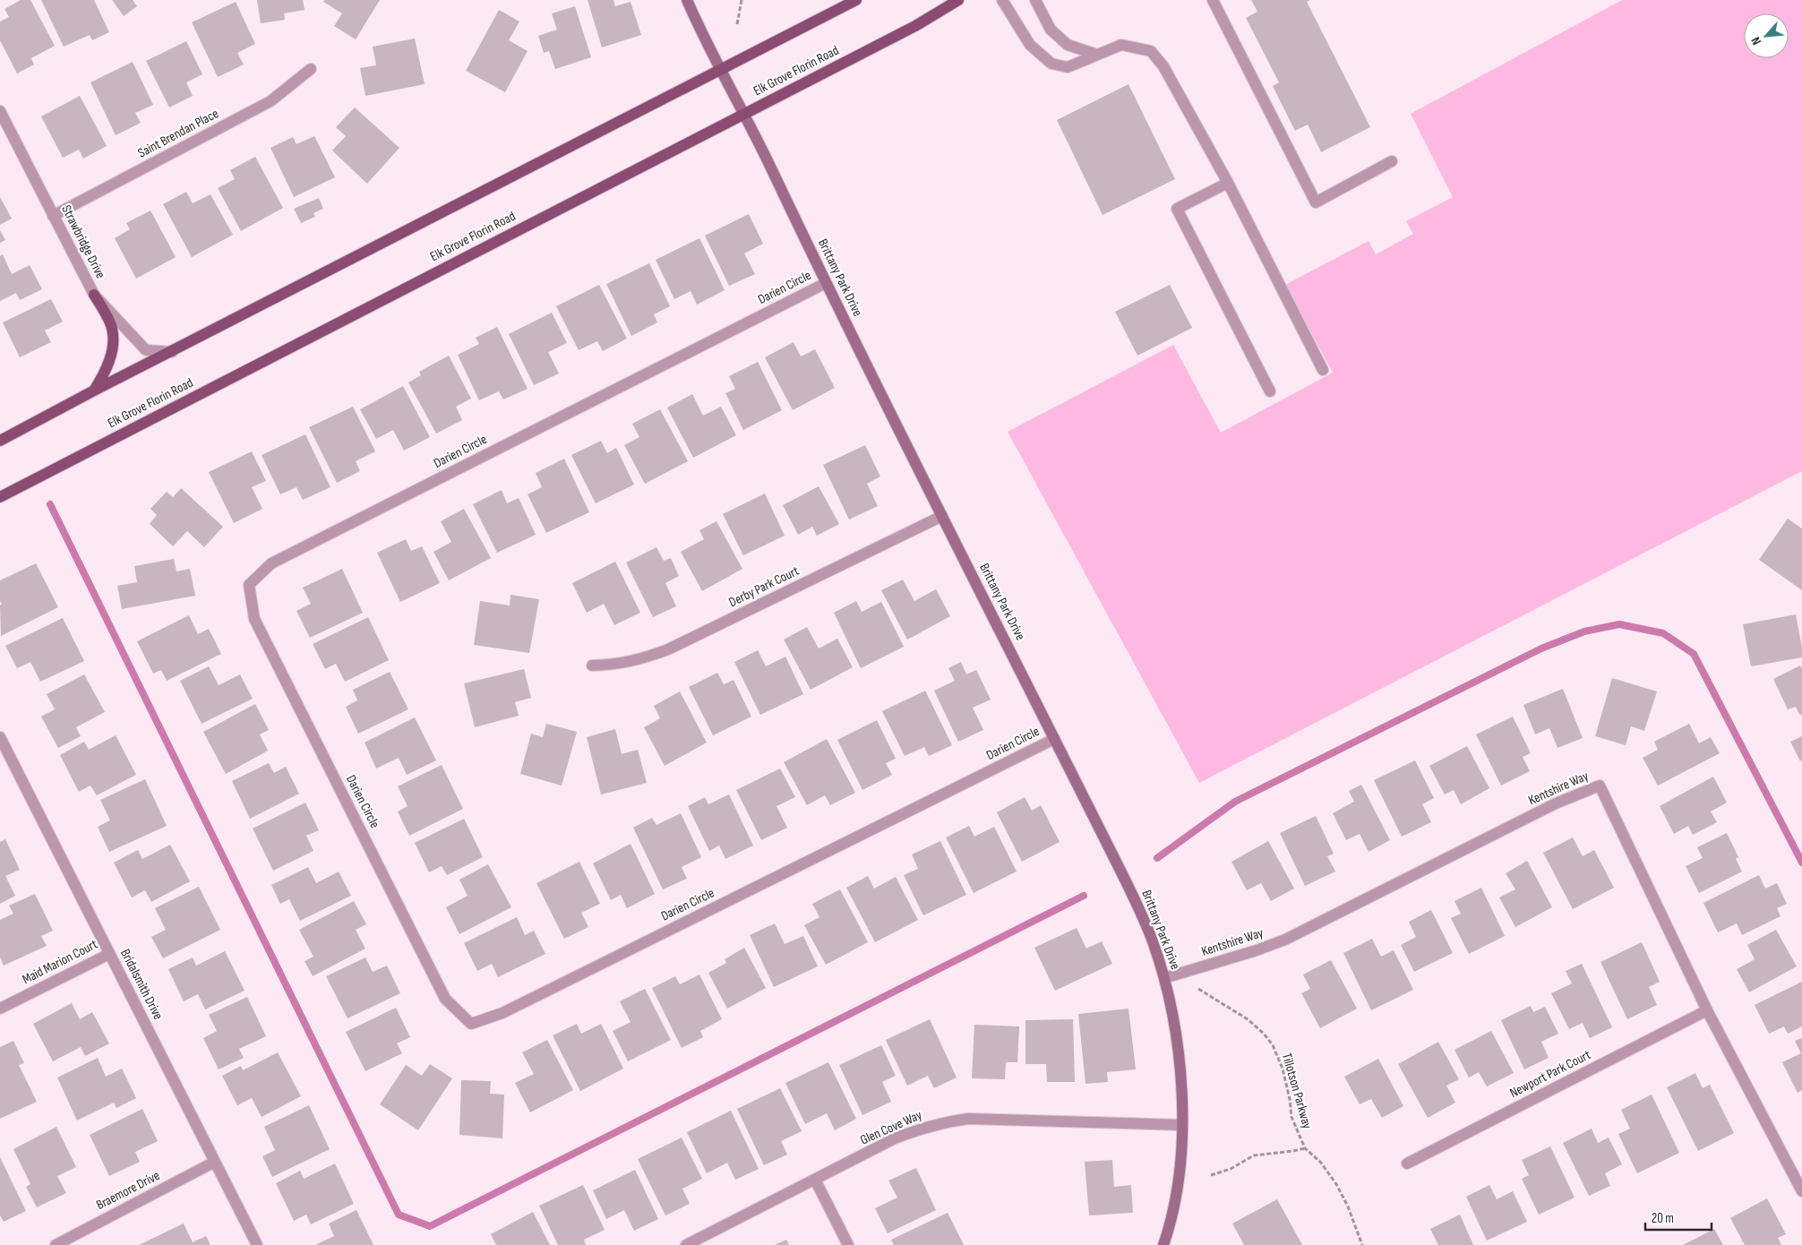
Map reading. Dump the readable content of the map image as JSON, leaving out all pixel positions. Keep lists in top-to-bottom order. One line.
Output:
{"streets":{"main road":["Elk Grove Florin Road"],"street":["Saint Brendan Place","Strawbridge Drive","Brittany Park Drive","Darien Circle","Derby Park Court","Kentshire Way","Maid Marion Court","Bridalsmith Drive","Newport Park Court","Glen Cove Way","Braemore Drive"],"path":["Tillotson Parkway"]},"crossings":[["Elk Grove Florin Road","Brittany Park Drive"],["Saint Brendan Place","Strawbridge Drive"],["Brittany Park Drive","Darien Circle"],["Brittany Park Drive","Derby Park Court"],["Brittany Park Drive","Kentshire Way"],["Brittany Park Drive","Glen Cove Way"],["Kentshire Way","Newport Park Court"],["Maid Marion Court","Bridalsmith Drive"],["Bridalsmith Drive","Braemore Drive"]],"scale_bar":"20 m","north":"bottom left"}
